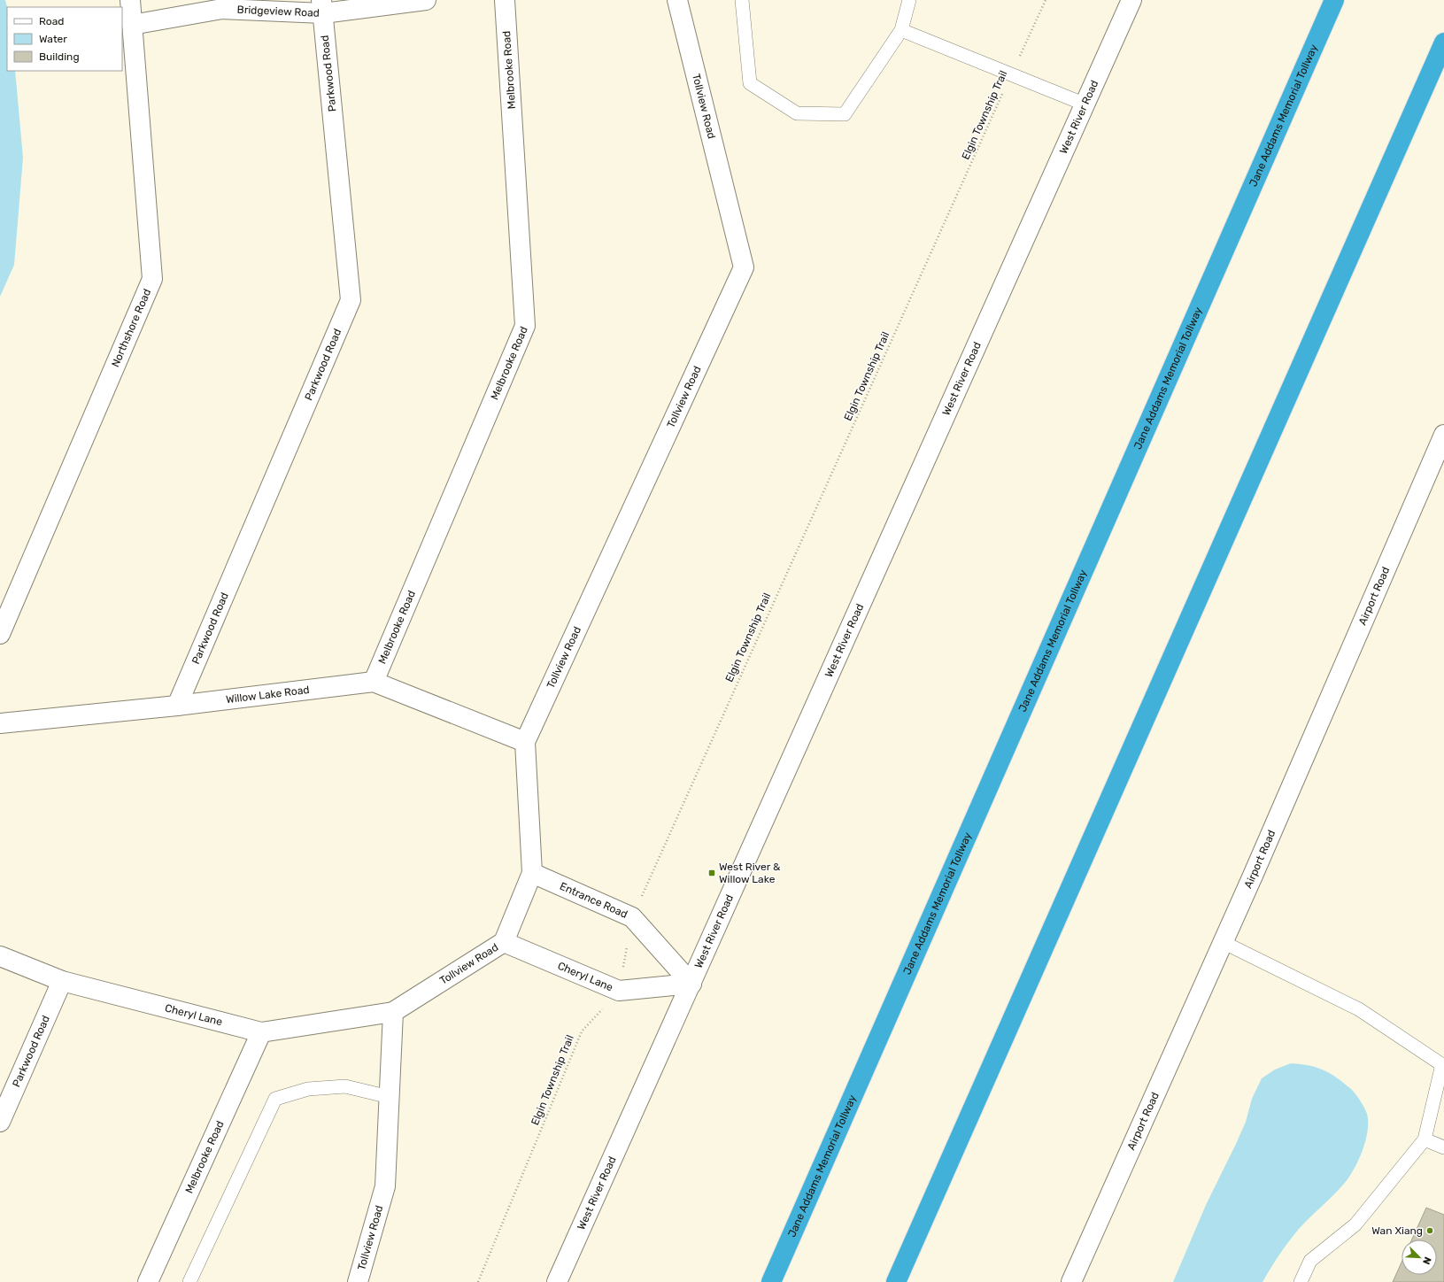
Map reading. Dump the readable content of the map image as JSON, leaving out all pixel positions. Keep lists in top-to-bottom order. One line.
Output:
{"streets":{"highway":["Jane Addams Memorial Tollway"],"street":["Bridgeview Road","Melbrooke Road","Parkwood Road","Tollview Road","West River Road","Northshore Road","Airport Road","Willow Lake Road","Entrance Road","Cheryl Lane"],"path":["Elgin Township Trail"]},"crossings":[["Bridgeview Road","Parkwood Road"],["Bridgeview Road","Northshore Road"],["Melbrooke Road","Willow Lake Road"],["Melbrooke Road","Cheryl Lane"],["Parkwood Road","Willow Lake Road"],["Parkwood Road","Cheryl Lane"],["Tollview Road","Willow Lake Road"],["Tollview Road","Entrance Road"],["Tollview Road","Cheryl Lane"],["Elgin Township Trail","Entrance Road"],["Elgin Township Trail","Cheryl Lane"],["West River Road","Entrance Road"],["West River Road","Cheryl Lane"],["Entrance Road","Cheryl Lane"]],"places":{"transit":["West River & Willow Lake"],"other":["Wan Xiang"]},"legend":["Road","Water","Building"],"north":"bottom right"}
